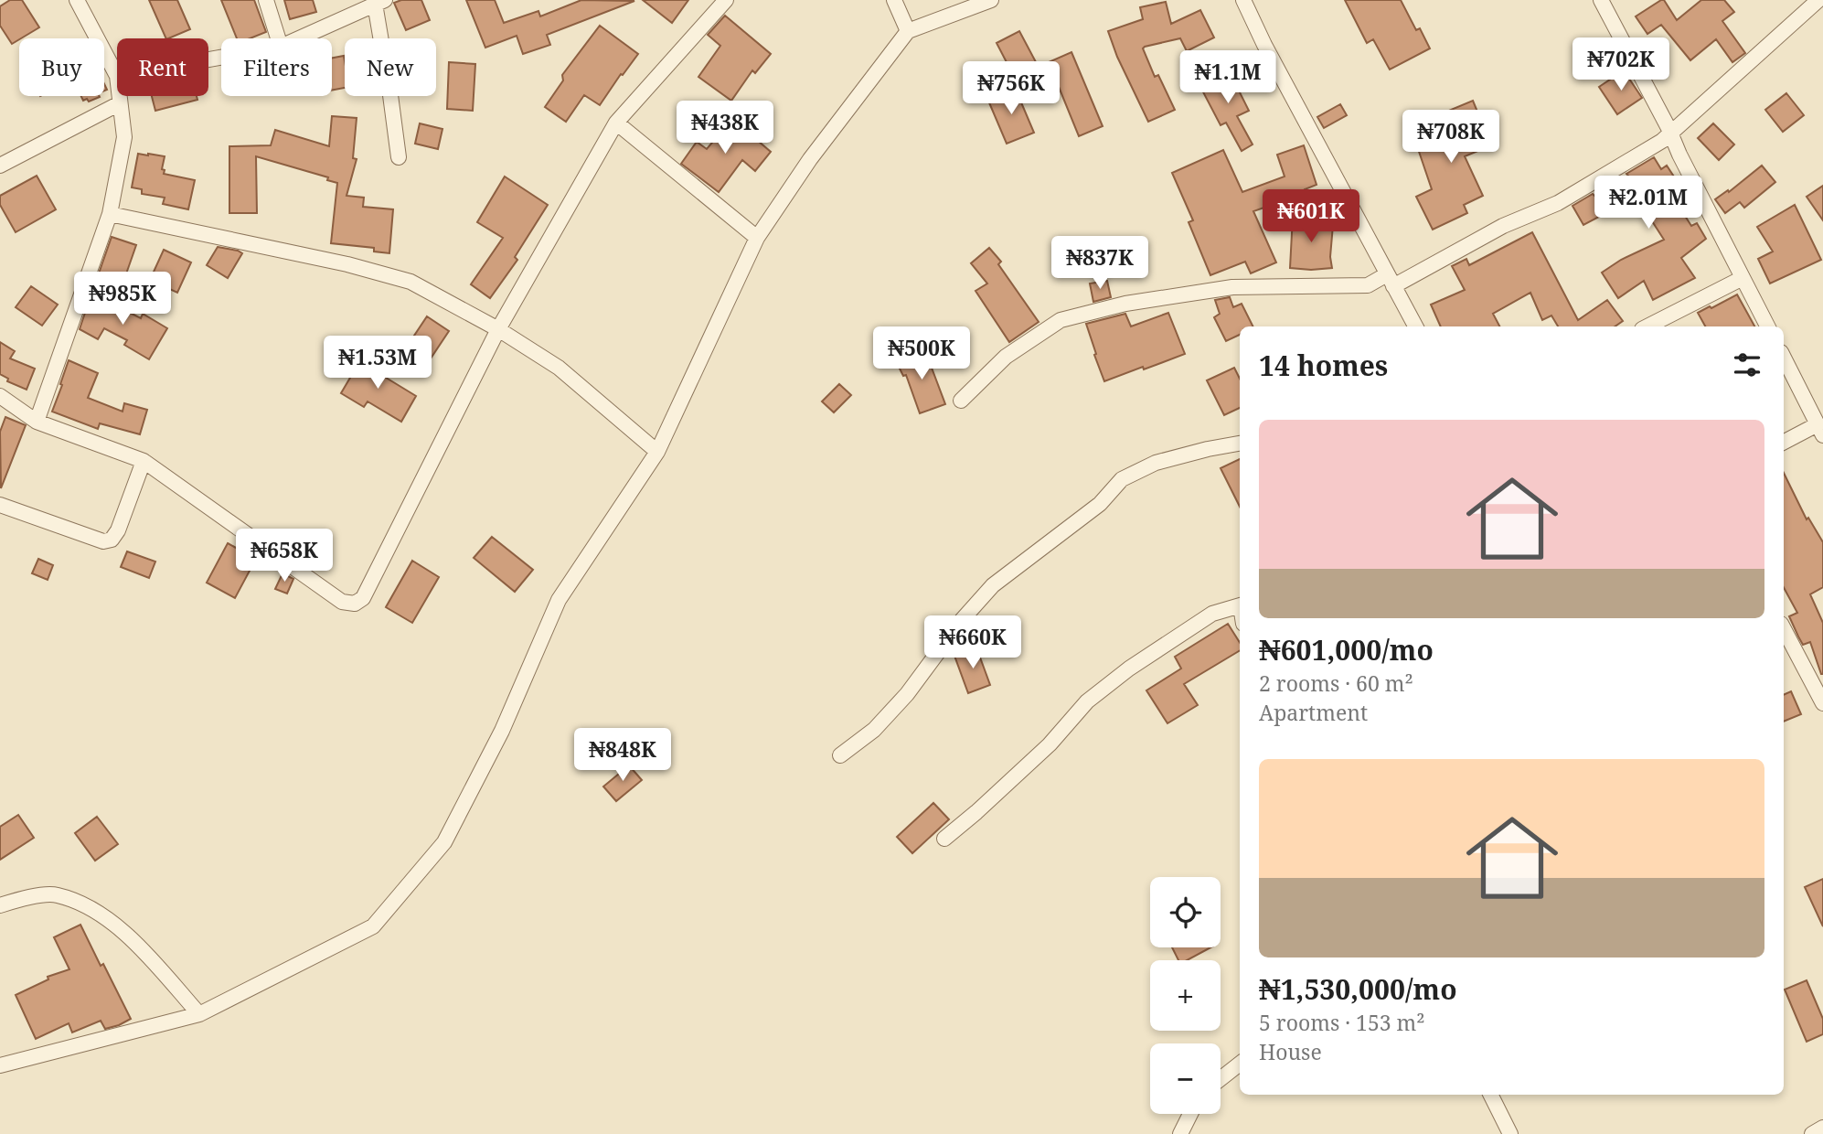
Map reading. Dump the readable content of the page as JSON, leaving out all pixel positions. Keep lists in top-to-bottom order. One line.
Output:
{"page":{"price":["₦702K","₦1.1M","₦756K","₦438K","₦708K","₦2.01M","₦601K","₦837K","₦985K","₦500K","₦1.53M","₦658K","₦660K","₦848K"],"chip":["Buy","Rent","Filters","New"],"heading":"14 homes","list":[{"name":"₦601,000/mo","note":"2 rooms · 60 m² · Apartment"},{"name":"₦1,530,000/mo","note":"5 rooms · 153 m² · House"}],"map_buttons":["+","−"]}}
